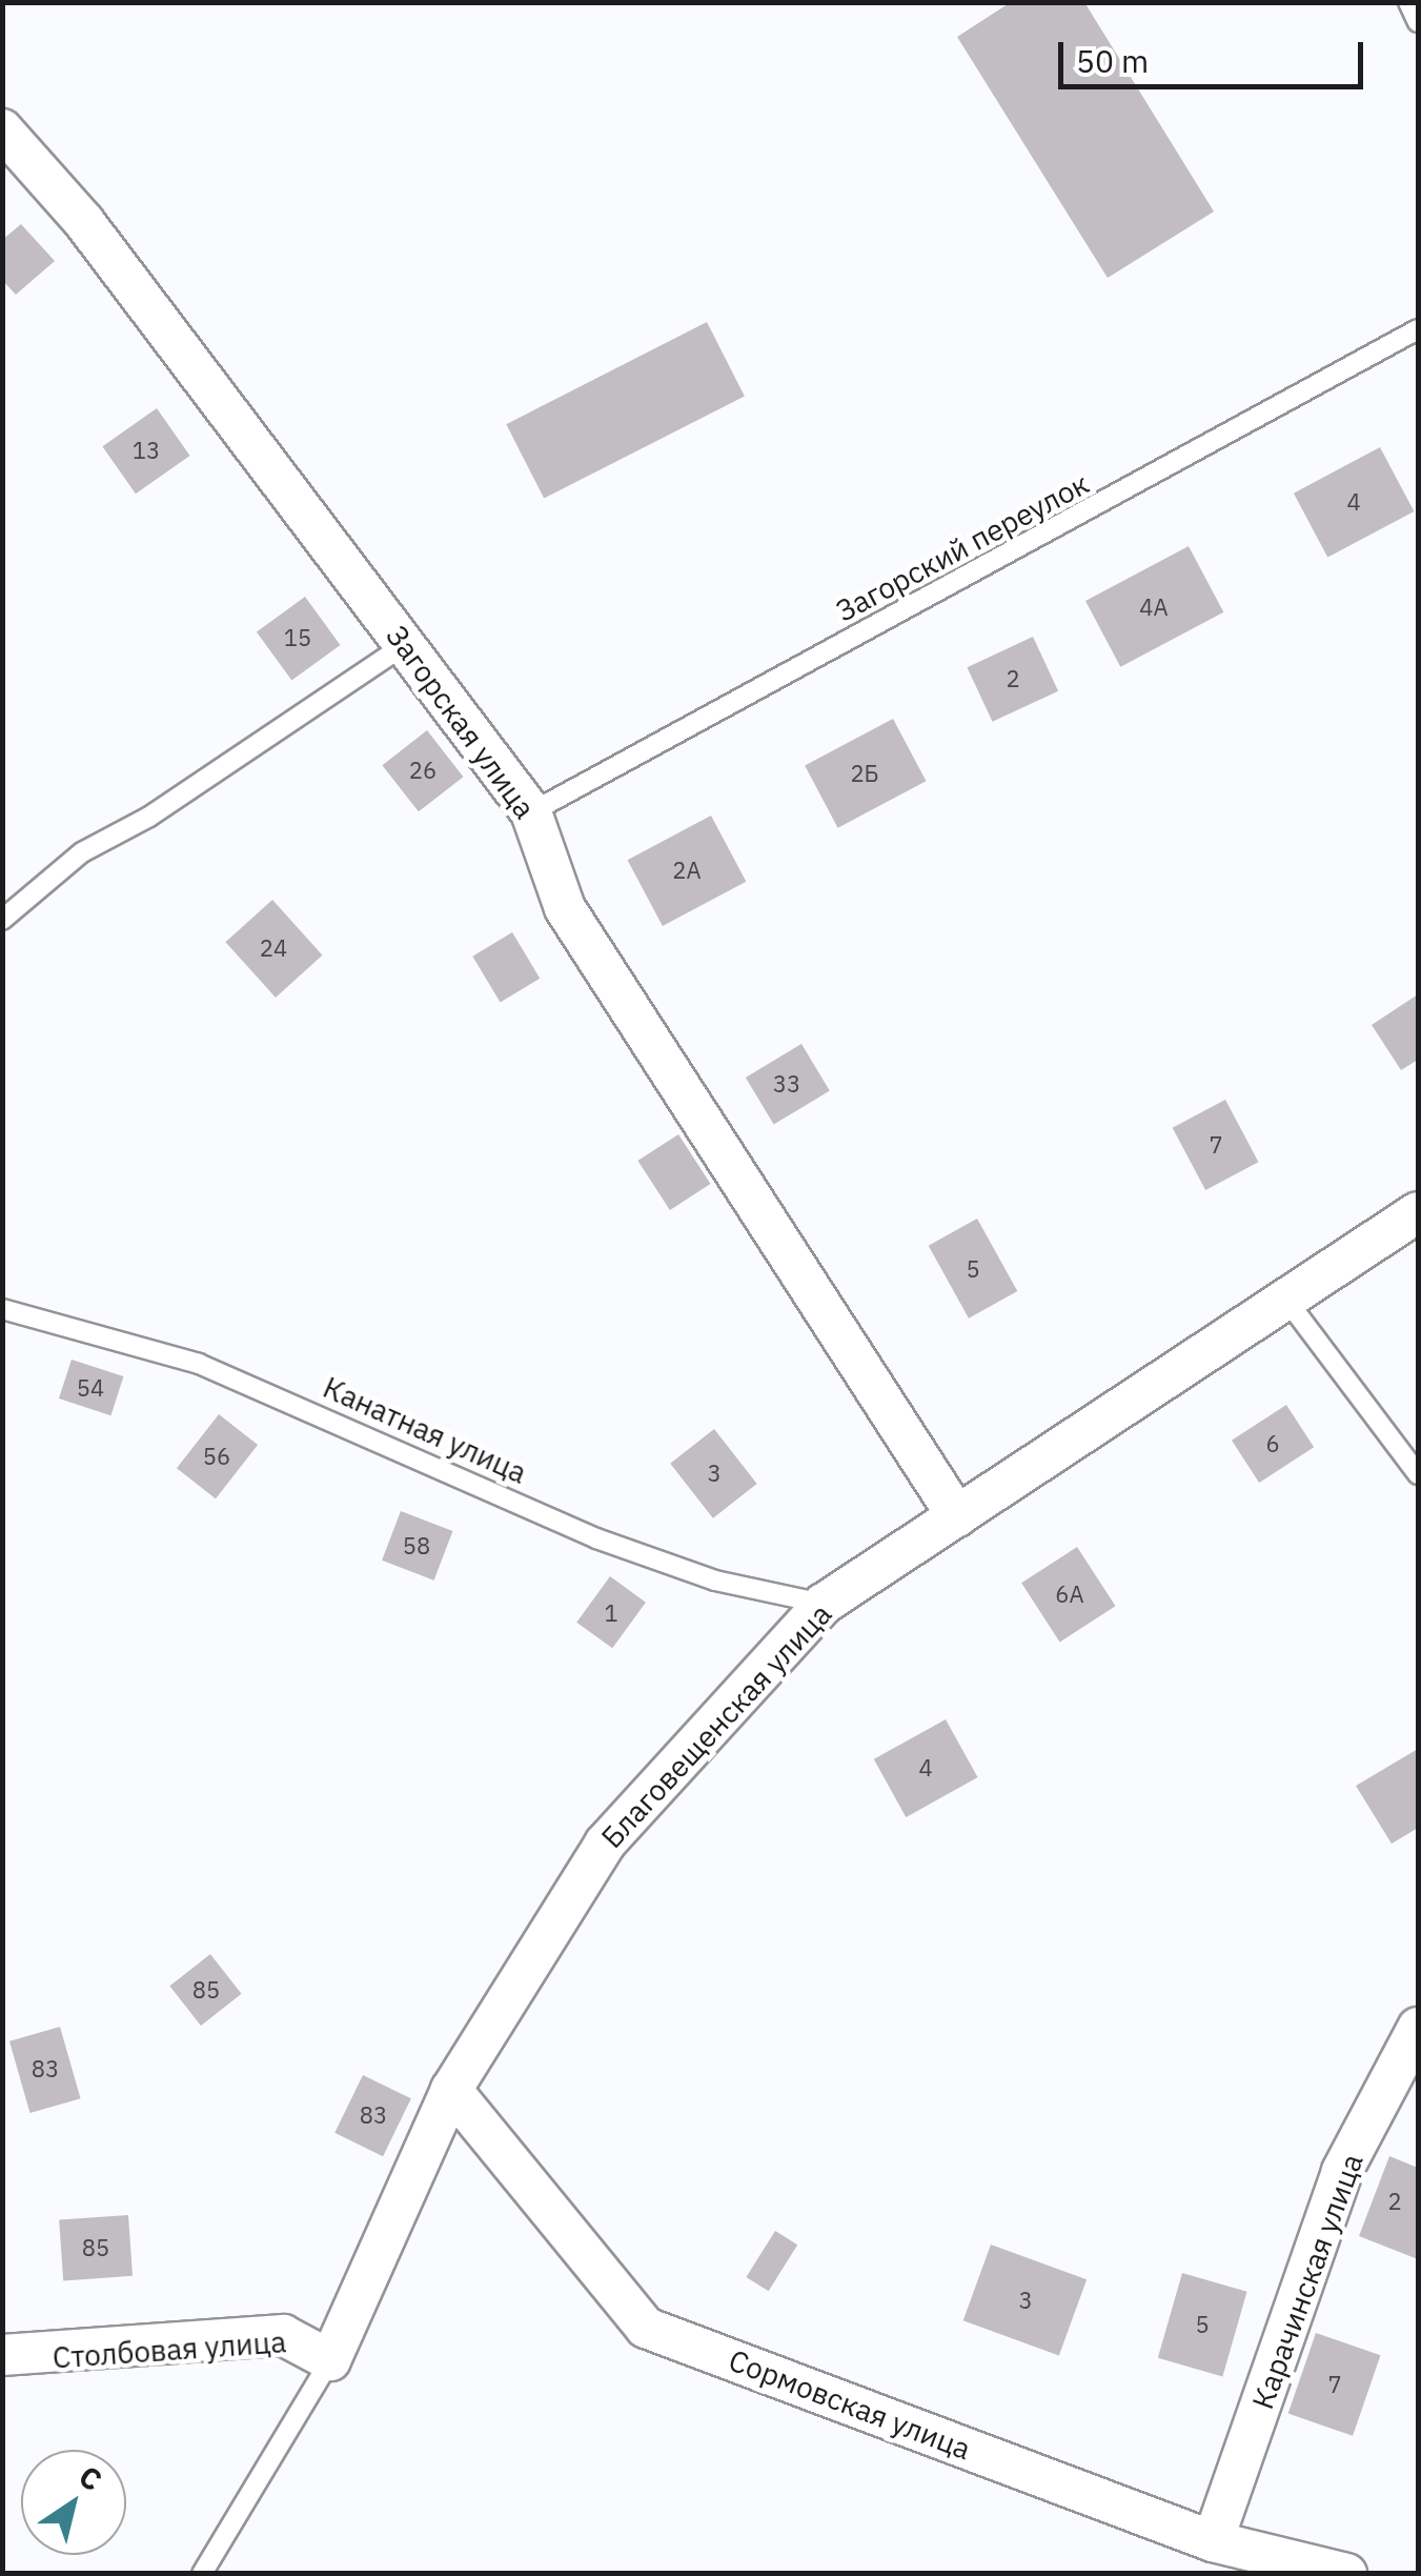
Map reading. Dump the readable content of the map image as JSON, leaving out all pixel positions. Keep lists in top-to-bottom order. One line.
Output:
{"streets":{"street":["Загорская улица","Благовещенская улица","Карачинская улица","Столбовая улица","Сормовская улица"],"lane":["Загорский переулок","Канатная улица"]},"crossings":[["Загорский переулок","Загорская улица"],["Загорская улица","Благовещенская улица"],["Канатная улица","Благовещенская улица"],["Благовещенская улица","Столбовая улица"],["Благовещенская улица","Сормовская улица"],["Карачинская улица","Сормовская улица"]],"house_numbers":["13","4","4А","15","2","26","2Б","2А","24","33","7","5","54","6","56","3","58","6А","1","4","85","83","83","2","85","3","5","7"],"scale_bar":"50 m","north":"top right"}
